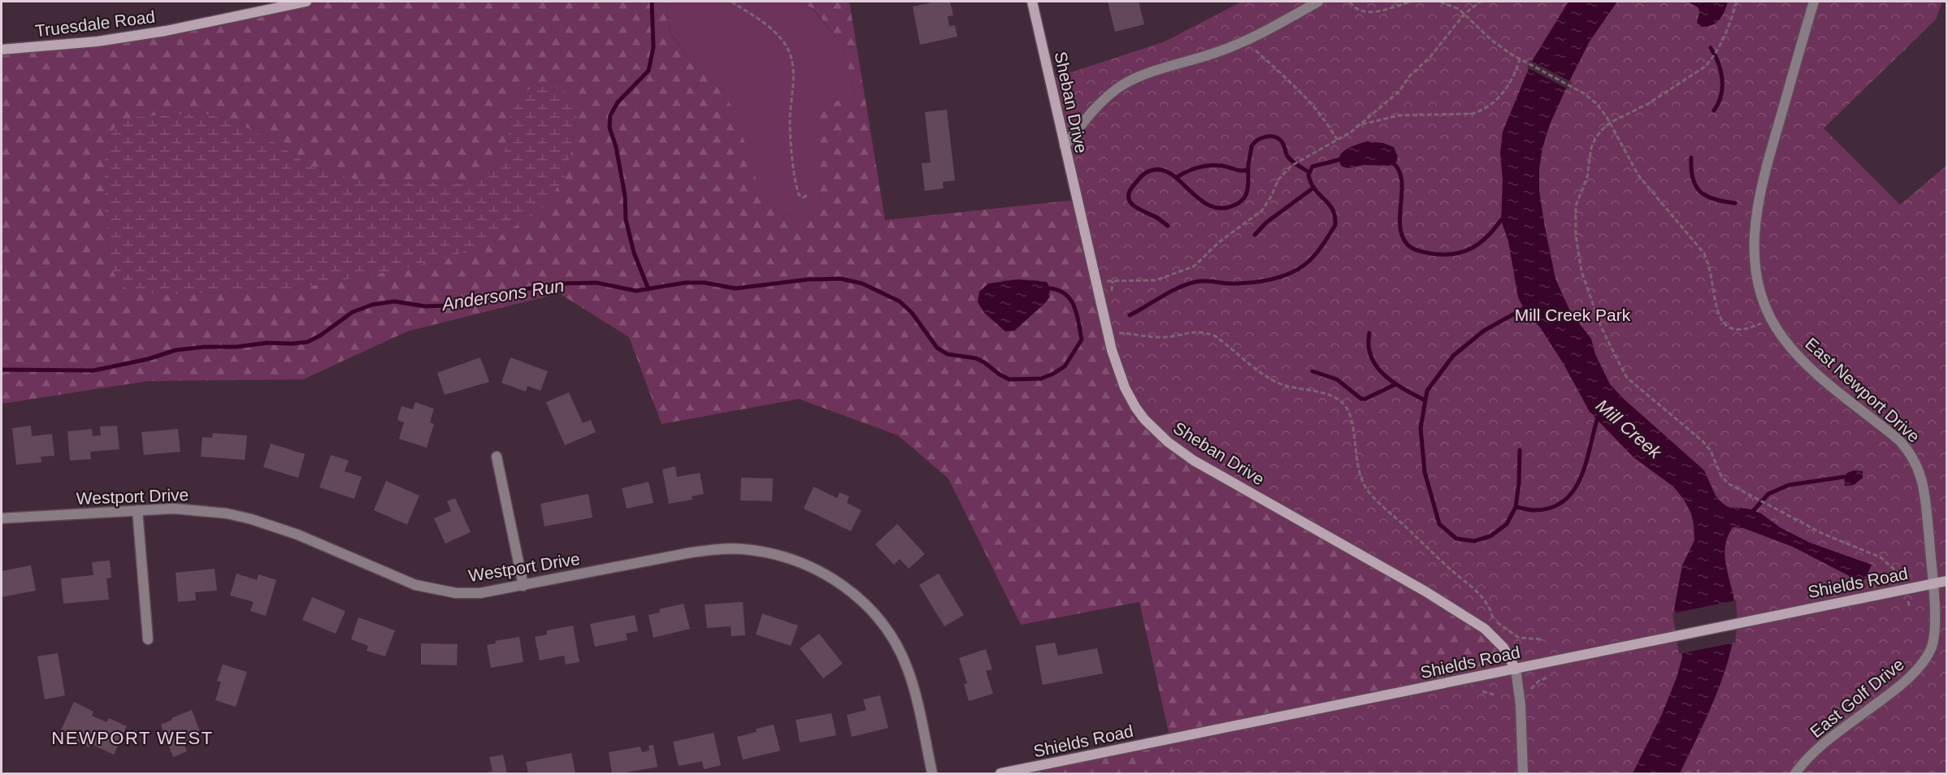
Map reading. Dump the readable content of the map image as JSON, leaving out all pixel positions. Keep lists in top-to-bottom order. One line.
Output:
{"streets":{"street":["Truesdale Road","Sheban Drive","East Newport Drive","Westport Drive","Shields Road","East Golf Drive"]},"crossings":[["Sheban Drive","Shields Road"],["East Newport Drive","Shields Road"],["East Newport Drive","East Golf Drive"],["Shields Road","East Golf Drive"]],"districts":["NEWPORT WEST"],"water":["Andersons Run","Mill Creek"],"parks":["Mill Creek Park"]}
